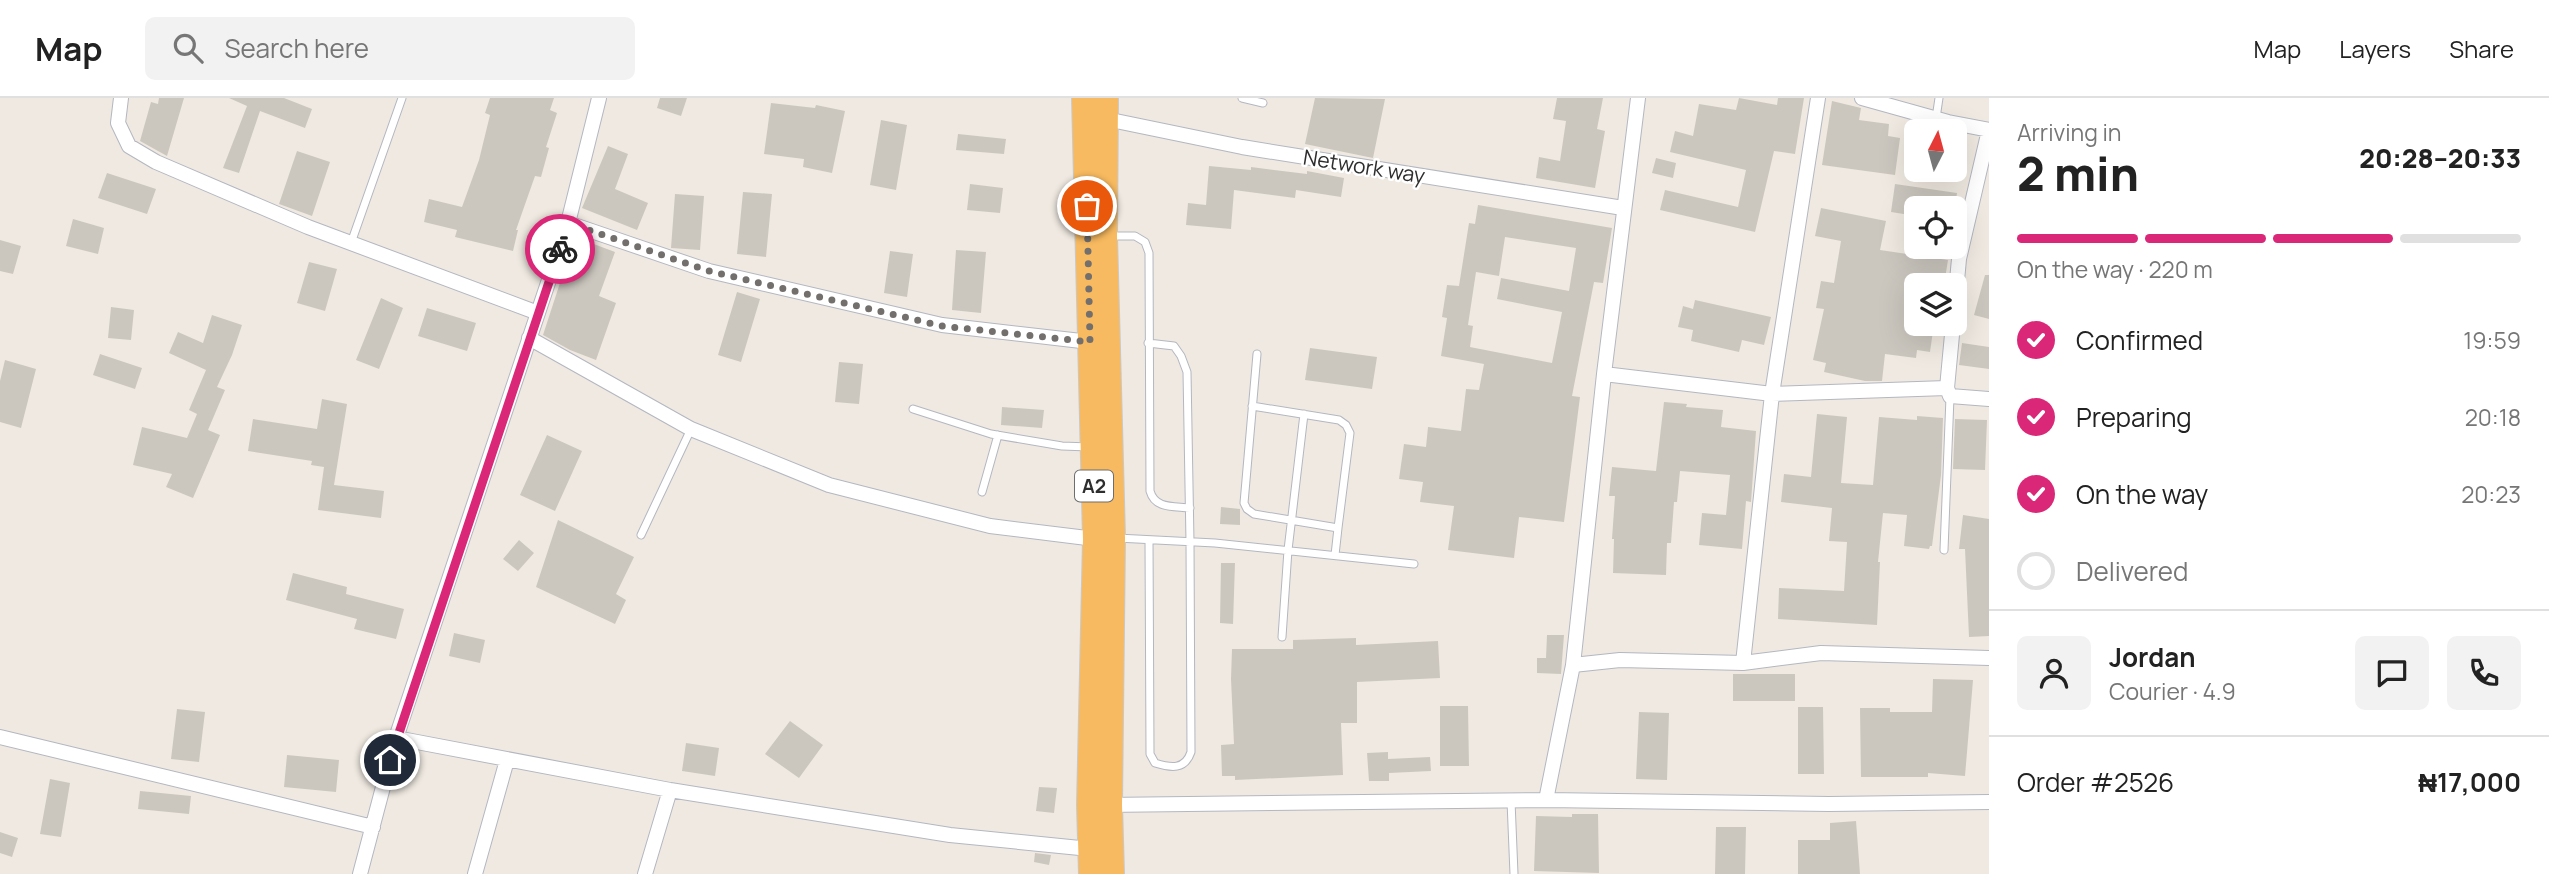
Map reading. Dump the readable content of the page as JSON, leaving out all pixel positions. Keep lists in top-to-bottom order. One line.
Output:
{"streets":{"highway":["A2"],"street":["Network way"]},"crossings":[["Network way","A2"]],"north":"top","page":{"header":"Map","search":"Search here","nav":["Map","Layers","Share"],"heading":["2 min","Arriving in","20:28–20:33"],"panel":["Jordan","Courier · 4.9","Order #2526","₦17,000"],"bar":"On the way · 220 m","list":[["Confirmed","19:59"],["Preparing","20:18"],["On the way","20:23"],"Delivered"]}}
